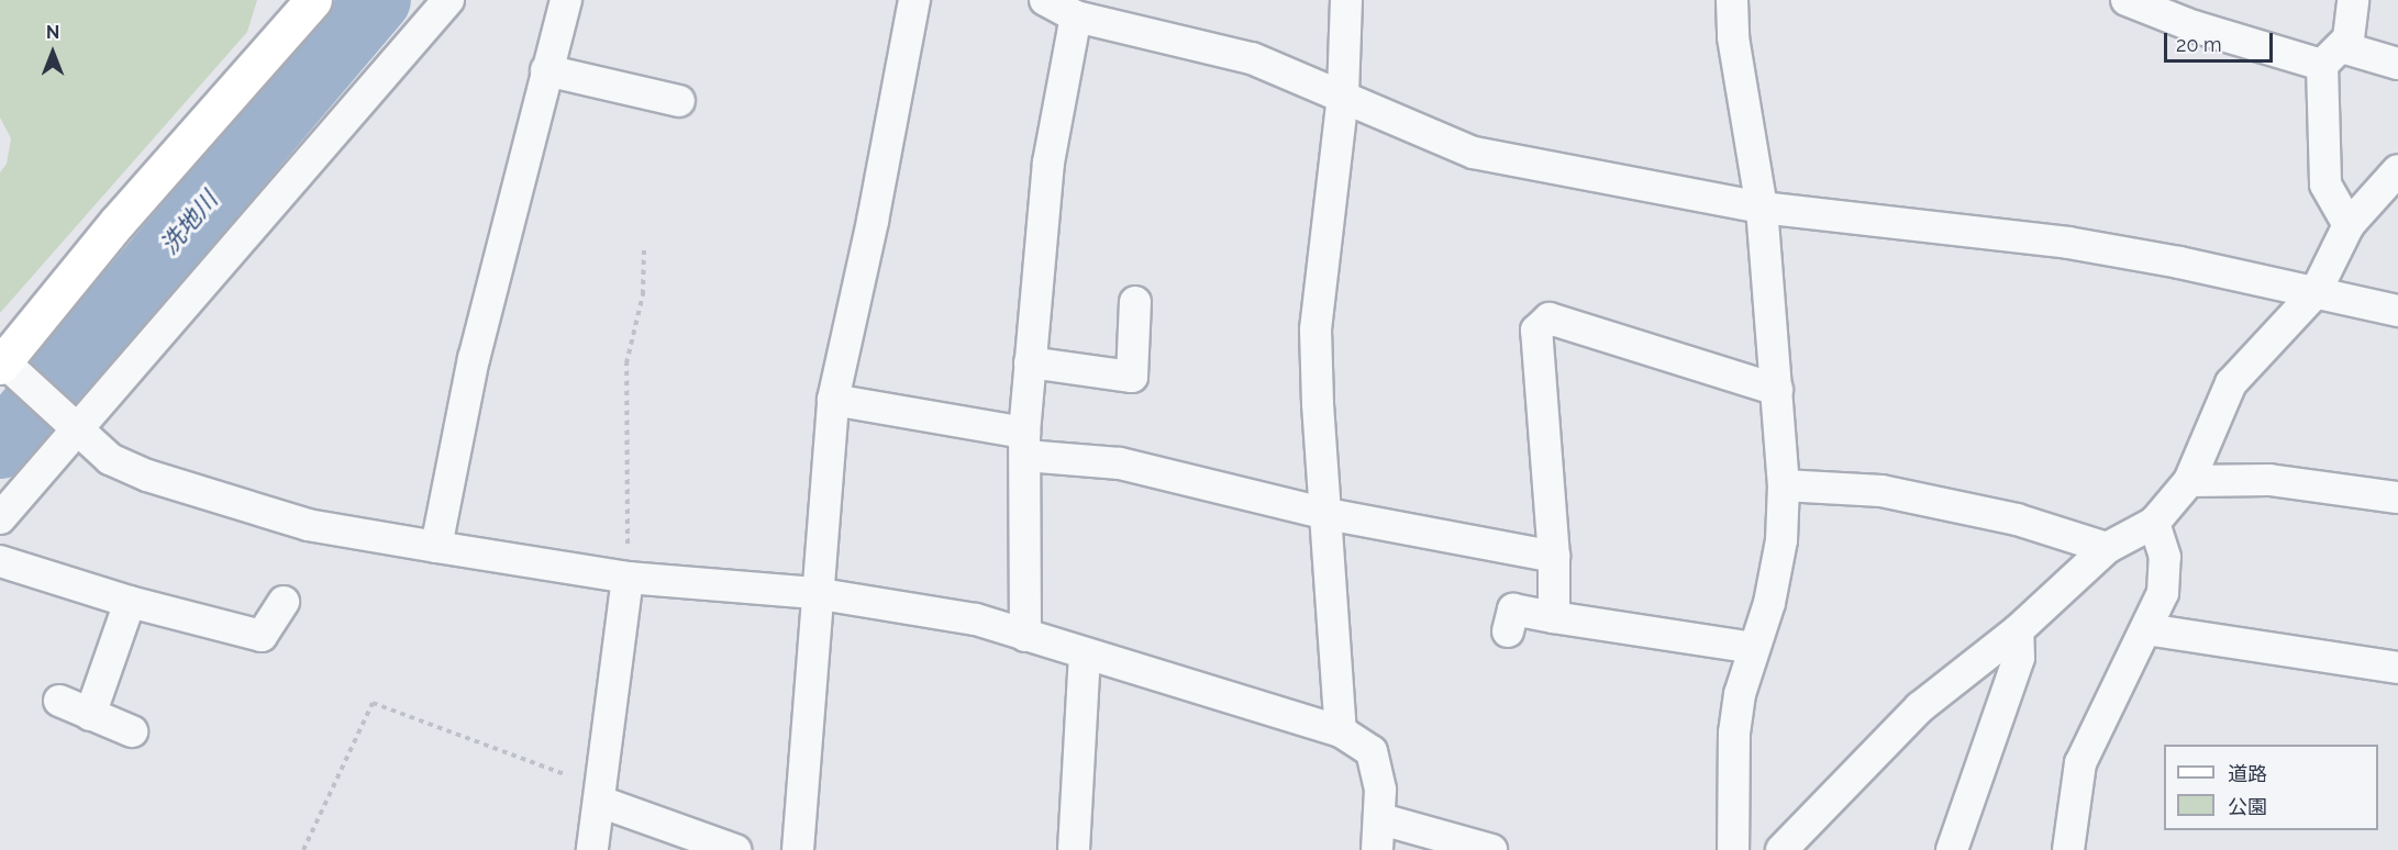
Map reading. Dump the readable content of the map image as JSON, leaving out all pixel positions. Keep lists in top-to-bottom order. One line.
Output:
{"water":["洗地川"],"legend":["道路","公園"],"scale_bar":"20 m","north":"top"}
